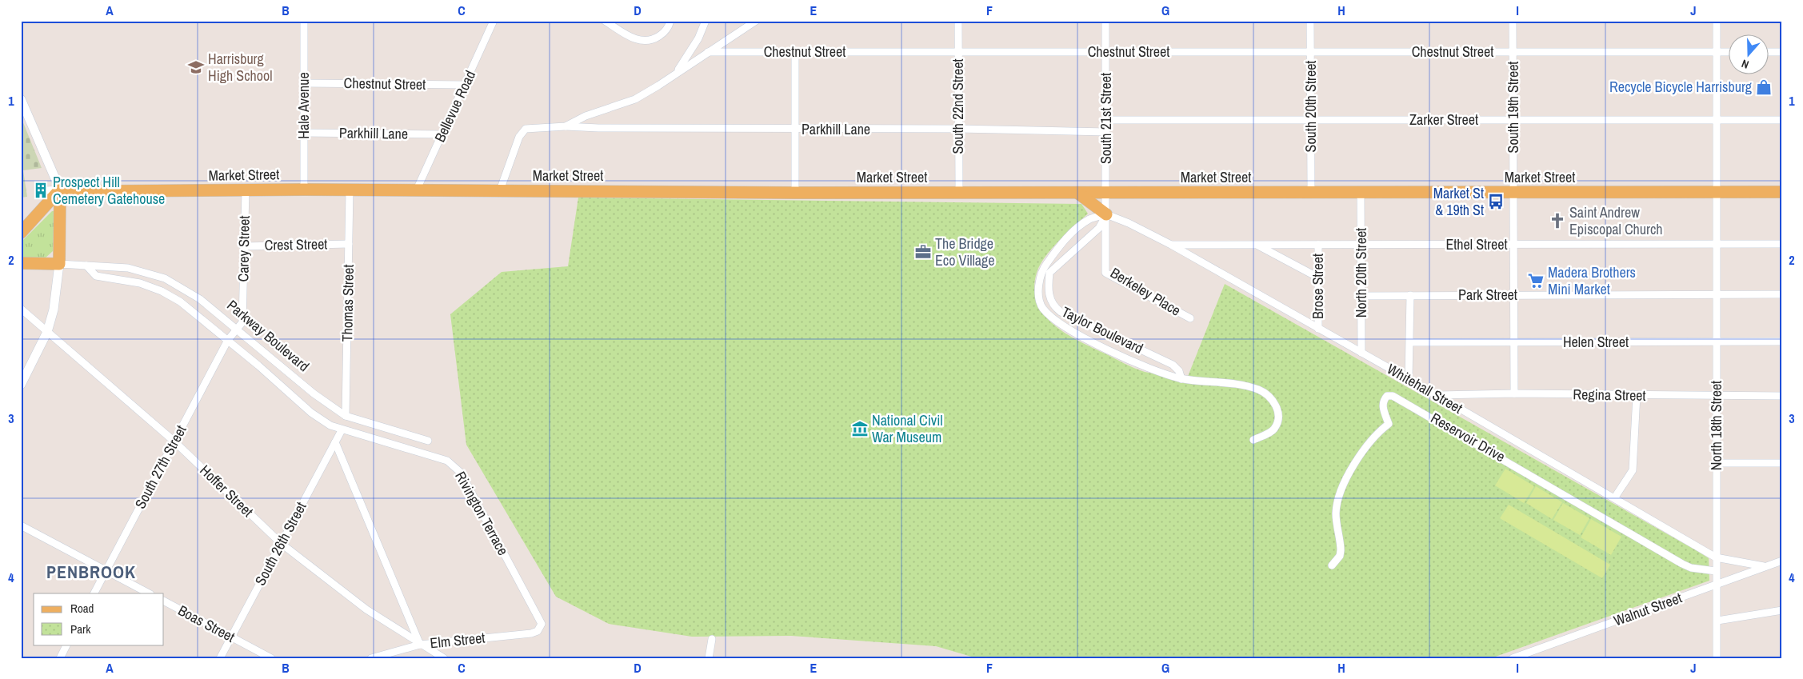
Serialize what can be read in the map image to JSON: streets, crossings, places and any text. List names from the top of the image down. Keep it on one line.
{"streets":{"main road":["Market Street","Parkway Boulevard"],"street":["Chestnut Street","Hale Avenue","Bellevue Road","South 22nd Street","South 20th Street","South 19th Street","South 21st Street","Zarker Street","Parkhill Lane","Crest Street","Ethel Street","Carey Street","North 20th Street","Brose Street","Berkeley Place","Park Street","Thomas Street","Taylor Boulevard","Helen Street","Whitehall Street","Regina Street","North 18th Street","Reservoir Drive","South 27th Street","Hoffer Street","Rivington Terrace","South 26th Street","Walnut Street","Boas Street","Elm Street"]},"crossings":[["Chestnut Street","Hale Avenue"],["Chestnut Street","Bellevue Road"],["Chestnut Street","South 22nd Street"],["Chestnut Street","South 20th Street"],["Chestnut Street","South 19th Street"],["Chestnut Street","South 21st Street"],["Chestnut Street","North 18th Street"],["Hale Avenue","Parkhill Lane"],["Hale Avenue","Market Street"],["Bellevue Road","Parkhill Lane"],["Bellevue Road","Market Street"],["South 22nd Street","Parkhill Lane"],["South 22nd Street","Market Street"],["South 20th Street","Zarker Street"],["South 20th Street","Market Street"],["South 19th Street","Zarker Street"],["South 19th Street","Market Street"],["South 19th Street","Ethel Street"],["South 19th Street","Park Street"],["South 19th Street","Helen Street"],["South 19th Street","Regina Street"],["South 21st Street","Zarker Street"],["South 21st Street","Parkhill Lane"],["South 21st Street","Market Street"],["Zarker Street","North 18th Street"],["Market Street","Carey Street"],["Market Street","North 20th Street"],["Market Street","Thomas Street"],["Market Street","North 18th Street"],["Crest Street","Carey Street"],["Crest Street","Thomas Street"],["Ethel Street","North 20th Street"],["Ethel Street","Brose Street"],["Ethel Street","Whitehall Street"],["Ethel Street","North 18th Street"],["Carey Street","Parkway Boulevard"],["Carey Street","South 27th Street"],["North 20th Street","Park Street"],["North 20th Street","Whitehall Street"],["Brose Street","Whitehall Street"],["Berkeley Place","Taylor Boulevard"],["Berkeley Place","Whitehall Street"],["Park Street","North 18th Street"],["Thomas Street","Parkway Boulevard"],["Taylor Boulevard","Whitehall Street"],["Parkway Boulevard","South 27th Street"],["Parkway Boulevard","Rivington Terrace"],["Parkway Boulevard","South 26th Street"],["Helen Street","North 18th Street"],["Whitehall Street","Regina Street"],["Whitehall Street","North 18th Street"],["Whitehall Street","Walnut Street"],["Regina Street","North 18th Street"],["North 18th Street","Reservoir Drive"],["North 18th Street","Walnut Street"],["South 27th Street","Hoffer Street"],["Hoffer Street","South 26th Street"],["Hoffer Street","Elm Street"],["Rivington Terrace","South 26th Street"],["Rivington Terrace","Elm Street"],["South 26th Street","Boas Street"]],"districts":["PENBROOK"],"places":{"school or university":["Harrisburg High School"],"shop":["Recycle Bicycle Harrisburg"],"building":["Prospect Hill Cemetery Gatehouse"],"bus stop":["Market St & 19th St"],"church":["Saint Andrew Episcopal Church"],"office":["The Bridge Eco Village"],"supermarket":["Madera Brothers Mini Market"],"museum":["National Civil War Museum"]},"legend":["Road","Park"],"north":"bottom","grid":{"columns":["A","B","C","D","E","F","G","H","I","J"],"rows":["1","2","3","4"]}}
